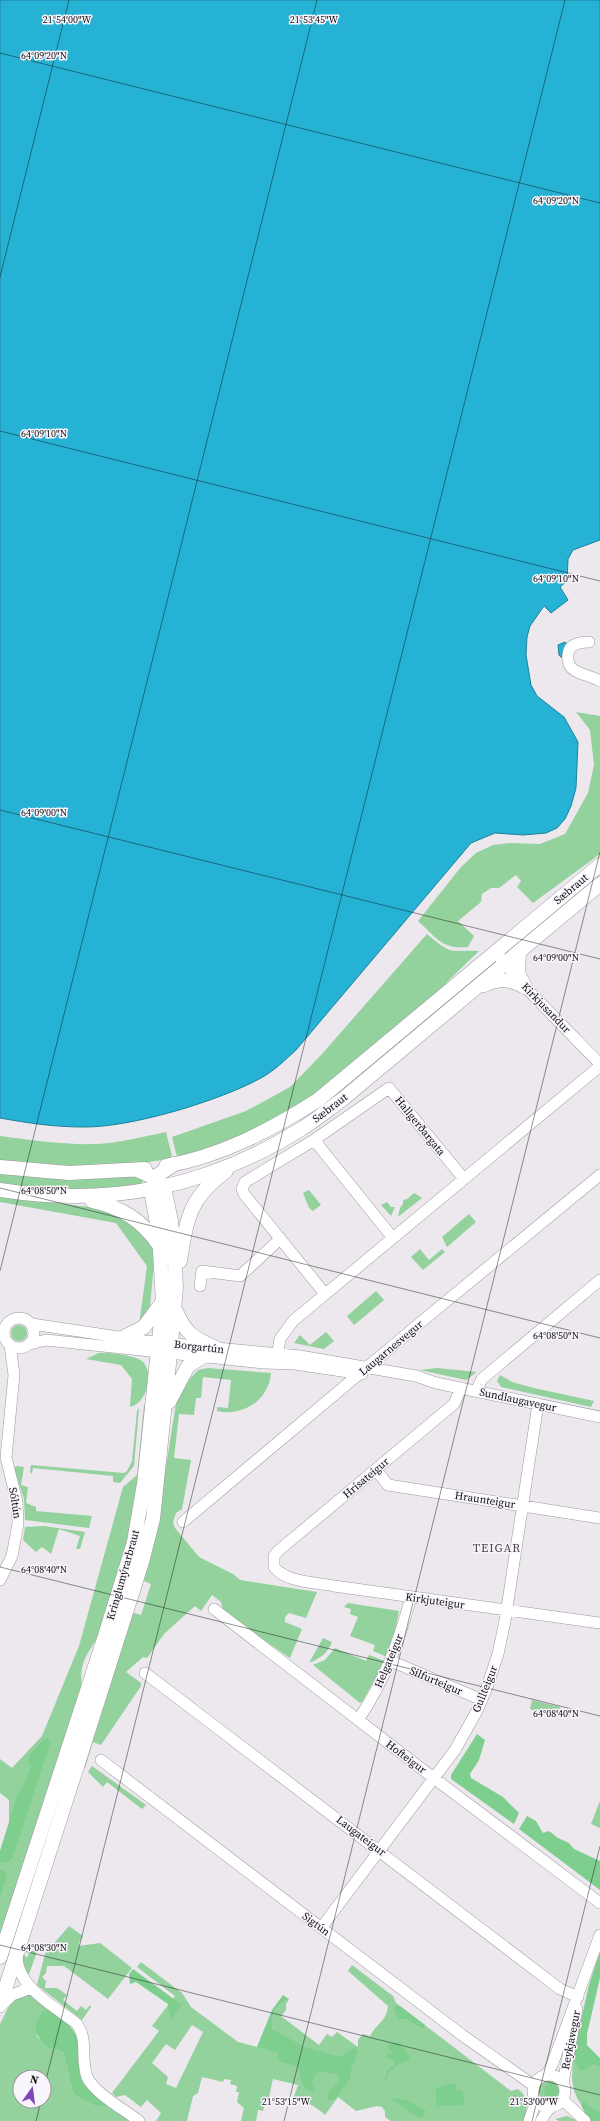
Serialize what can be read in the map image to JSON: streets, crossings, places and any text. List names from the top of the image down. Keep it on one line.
{"streets":{"main road":["Sæbraut","Kringlumýrarbraut"],"street":["Kirkjusandur","Hallgerðargata","Borgartún","Laugarnesvegur","Sundlaugavegur","Hrísateigur","Hraunteigur","Sóltún","Kirkjuteigur","Helgateigur","Silfurteigur","Gullteigur","Hofteigur","Laugateigur","Sigtún","Reykjavegur"]},"crossings":[["Sæbraut","Kirkjusandur"],["Sæbraut","Kringlumýrarbraut"],["Borgartún","Laugarnesvegur"],["Borgartún","Sundlaugavegur"],["Borgartún","Sóltún"],["Borgartún","Kringlumýrarbraut"],["Laugarnesvegur","Sundlaugavegur"],["Sundlaugavegur","Hrísateigur"],["Sundlaugavegur","Gullteigur"],["Hrísateigur","Hraunteigur"],["Hrísateigur","Kirkjuteigur"],["Hraunteigur","Gullteigur"],["Kirkjuteigur","Helgateigur"],["Kirkjuteigur","Gullteigur"],["Helgateigur","Silfurteigur"],["Helgateigur","Hofteigur"],["Silfurteigur","Gullteigur"],["Gullteigur","Hofteigur"],["Gullteigur","Laugateigur"],["Gullteigur","Sigtún"],["Laugateigur","Reykjavegur"],["Sigtún","Reykjavegur"]],"districts":["TEIGAR"],"north":"top","coordinates":["21°53'45\"W","21°54'00\"W","64°09'20\"N","64°09'10\"N","64°09'00\"N","64°08'50\"N","64°08'40\"N","64°08'30\"N","21°53'15\"W","21°53'00\"W"]}
